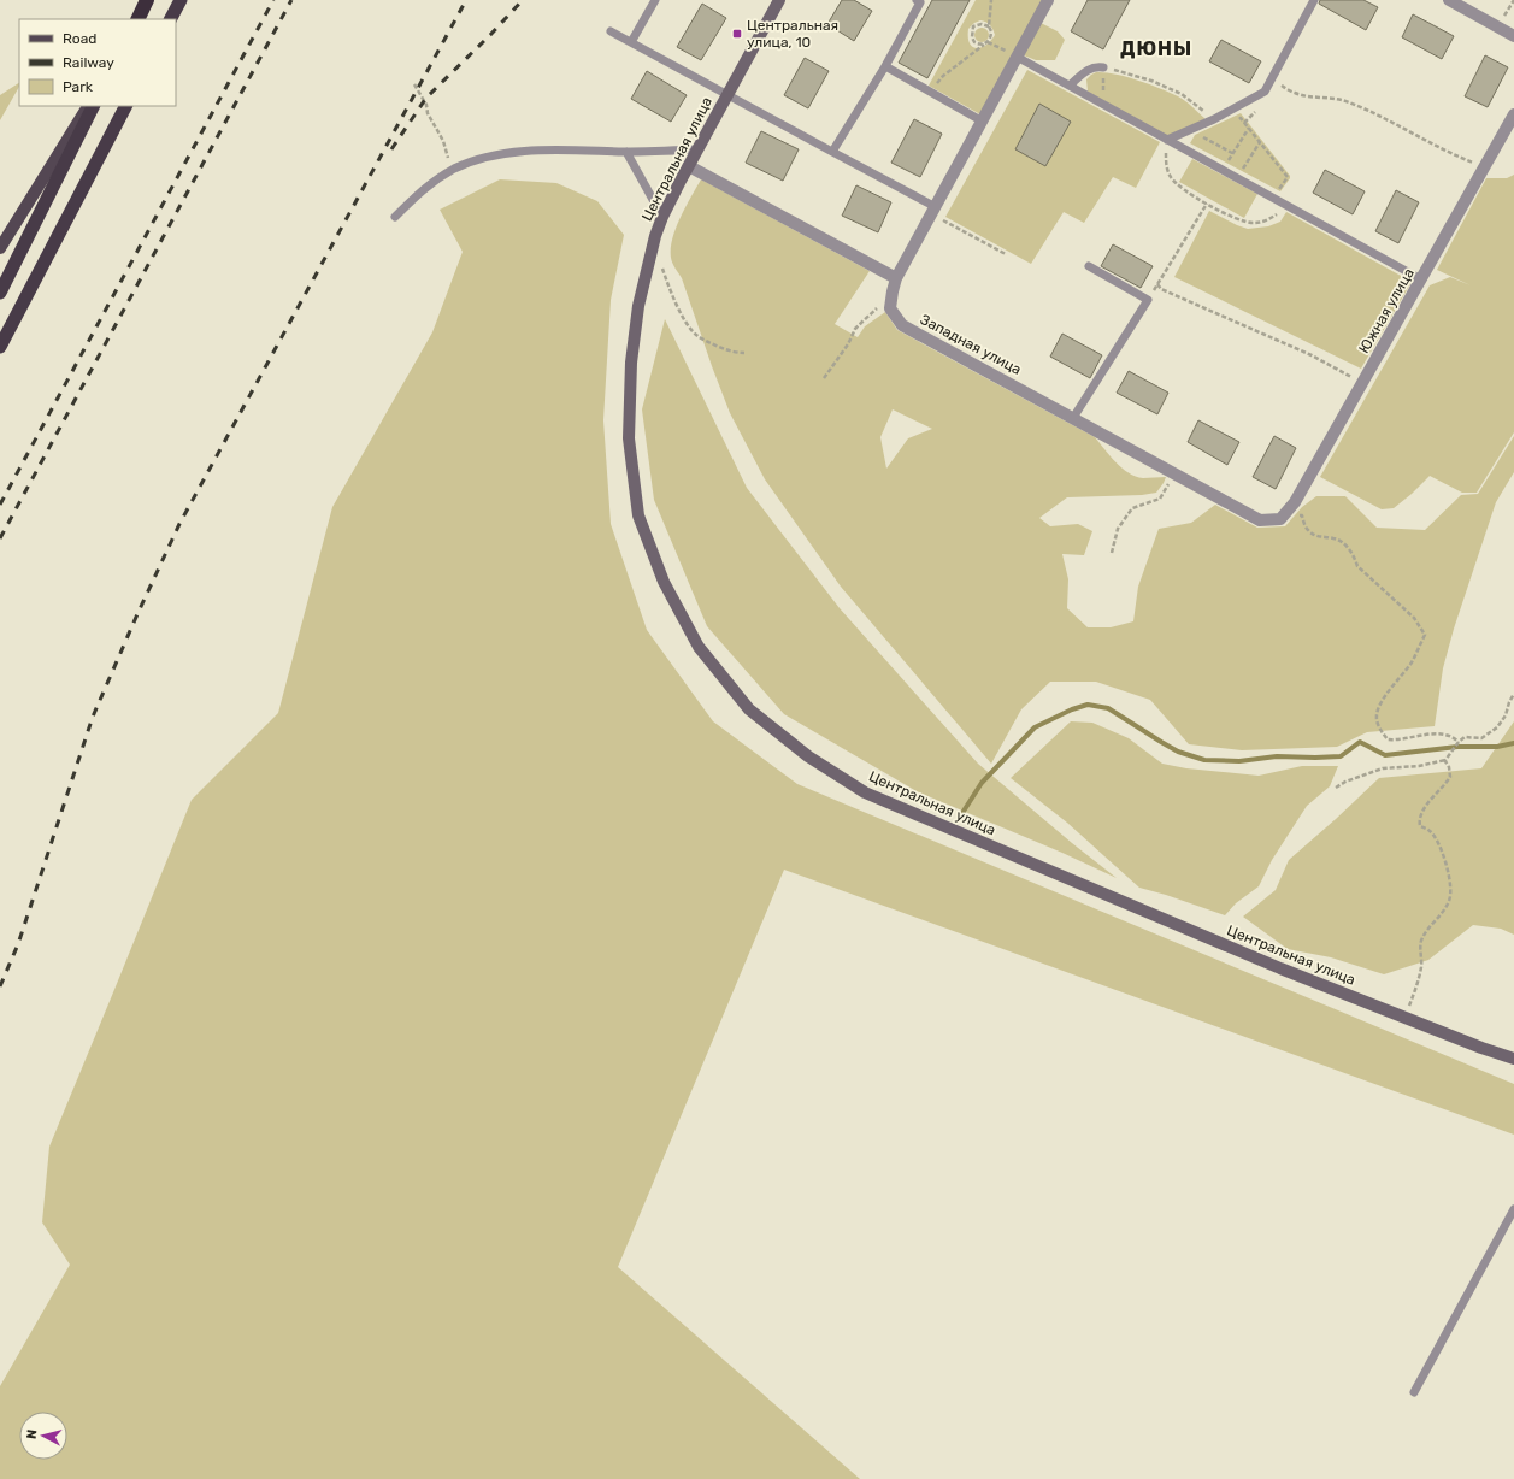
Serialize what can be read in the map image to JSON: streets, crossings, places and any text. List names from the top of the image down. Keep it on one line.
{"streets":{"main road":["Центральная улица"],"street":["Южная улица","Западная улица"]},"crossings":[["Южная улица","Западная улица"]],"districts":["ДЮНЫ"],"places":{"transit":["Центральная улица, 10"]},"legend":["Road","Railway","Park"],"north":"left"}
